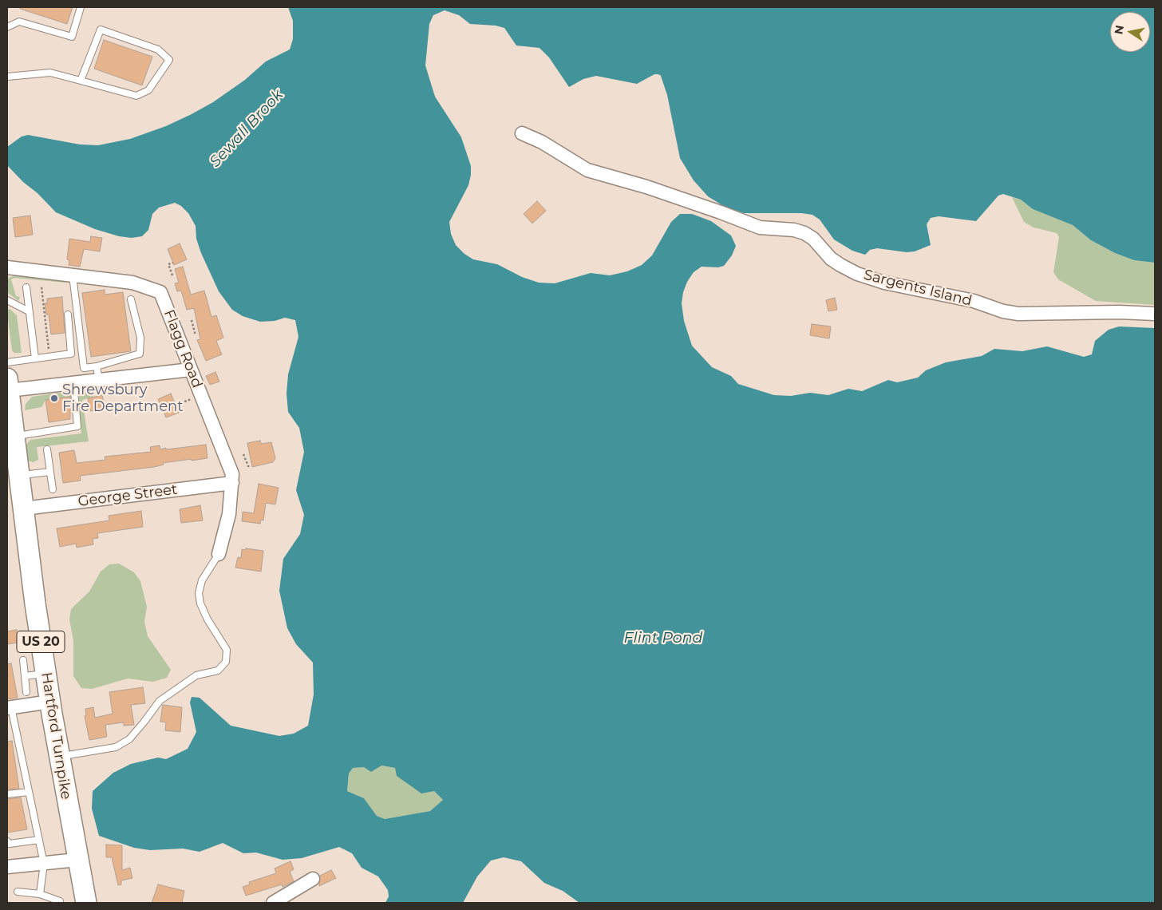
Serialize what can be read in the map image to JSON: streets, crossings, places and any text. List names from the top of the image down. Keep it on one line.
{"streets":{"main road":["US 20","Hartford Turnpike"],"street":["Sargents Island","Flagg Road","George Street"]},"crossings":[["Flagg Road","George Street"],["George Street","Hartford Turnpike"]],"water":["Sewall Brook","Flint Pond"],"places":["Shrewsbury Fire Department"],"north":"left"}
